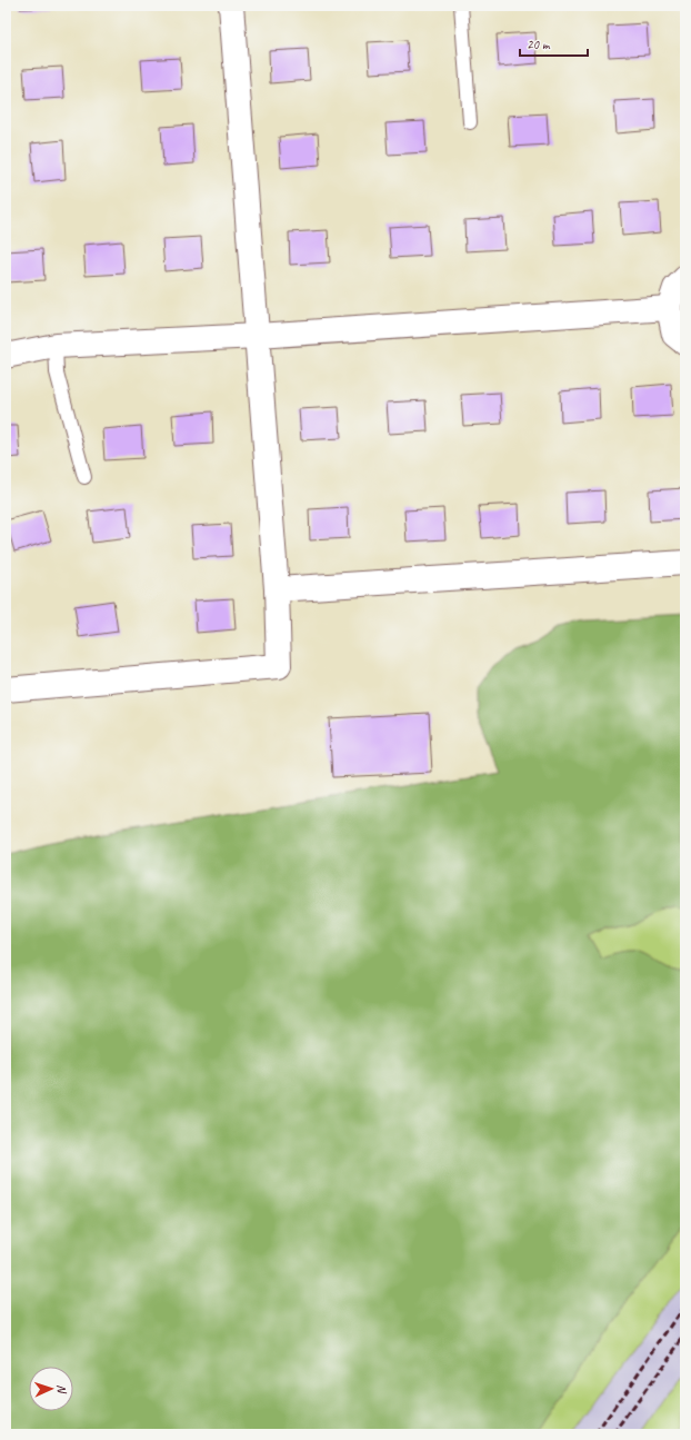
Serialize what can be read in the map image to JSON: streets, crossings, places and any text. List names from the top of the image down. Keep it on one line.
{"scale_bar":"20 m","north":"right"}
